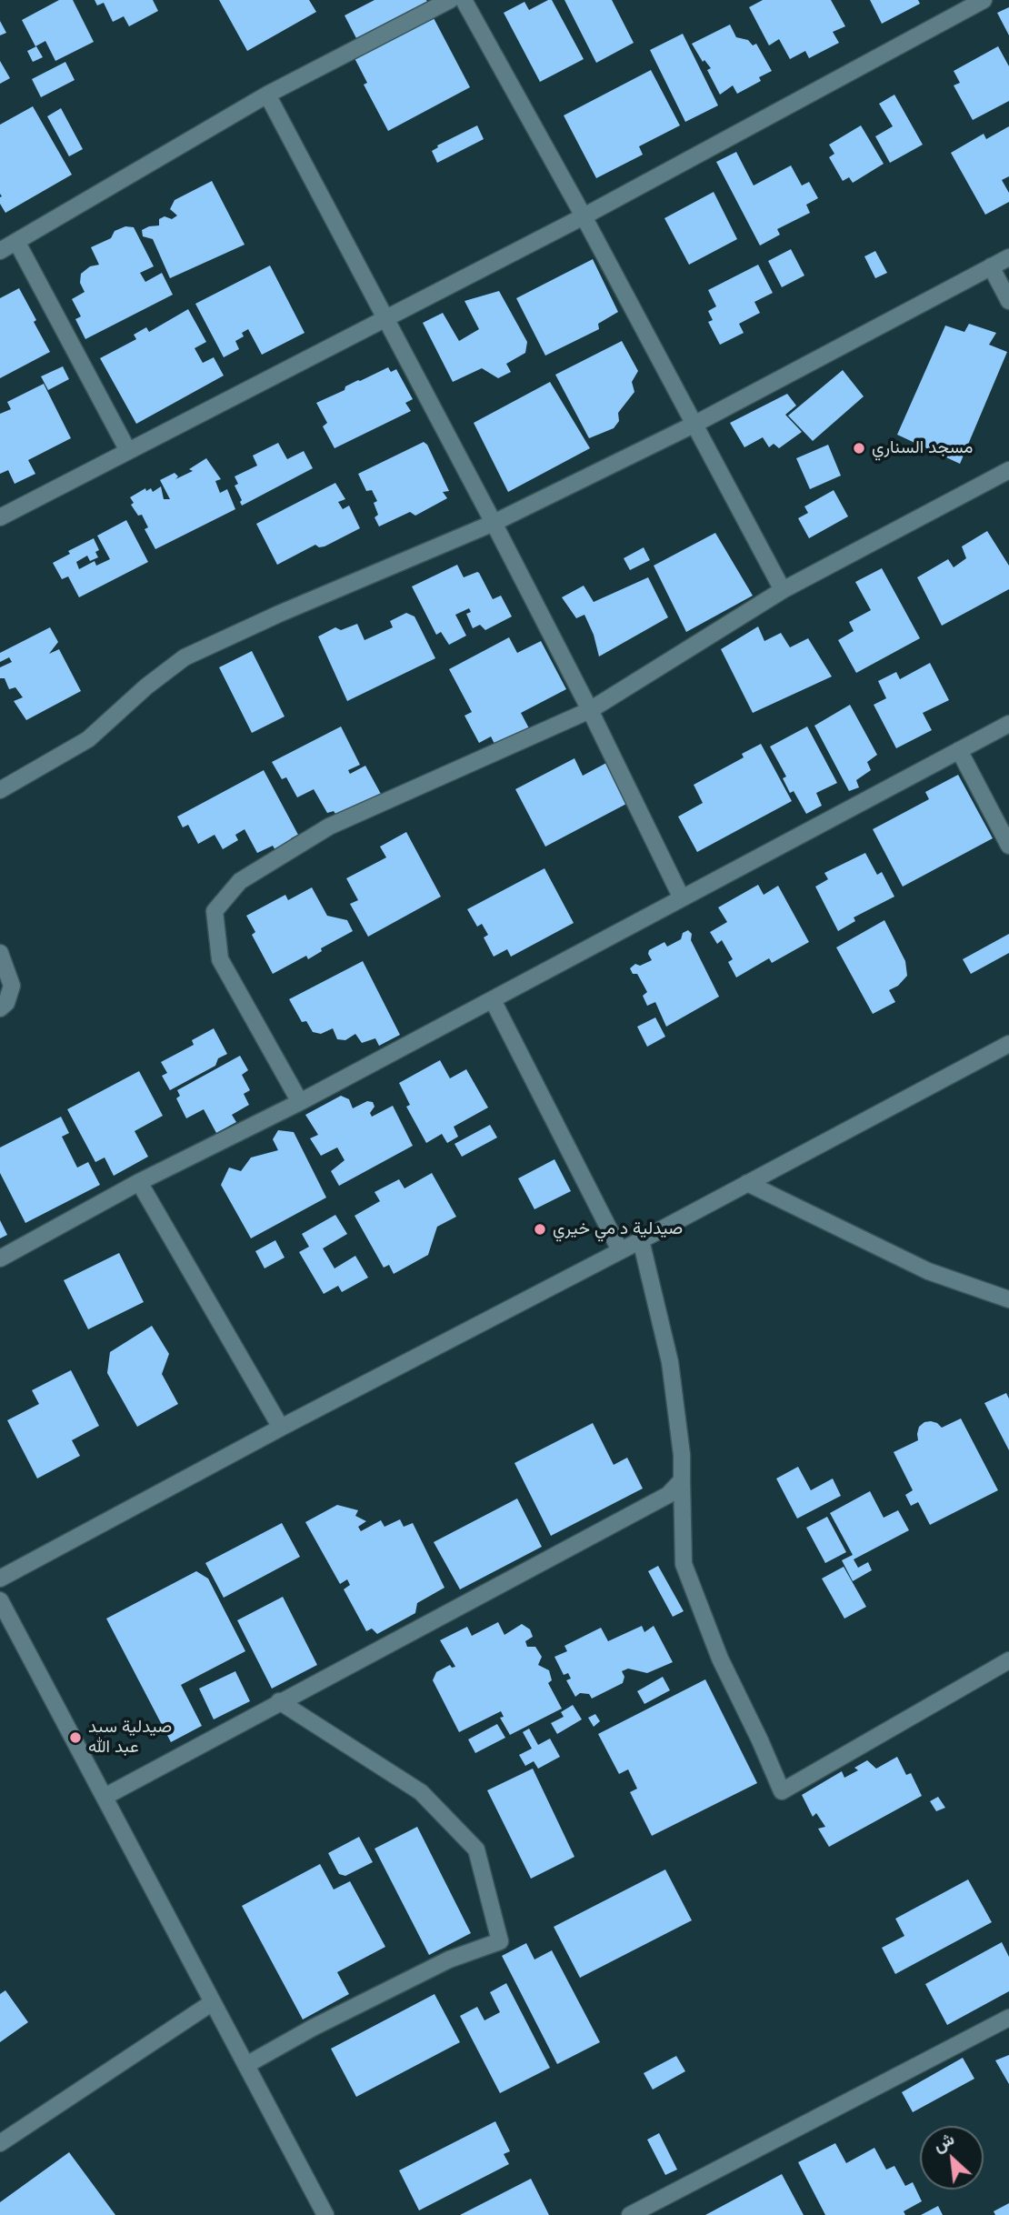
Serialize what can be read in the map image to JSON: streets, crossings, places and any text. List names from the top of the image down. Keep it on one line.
{"places":["مسجد السناري","صيدلية د مي خيري","صيدلية سيد عبد الله"],"north":"top left"}
